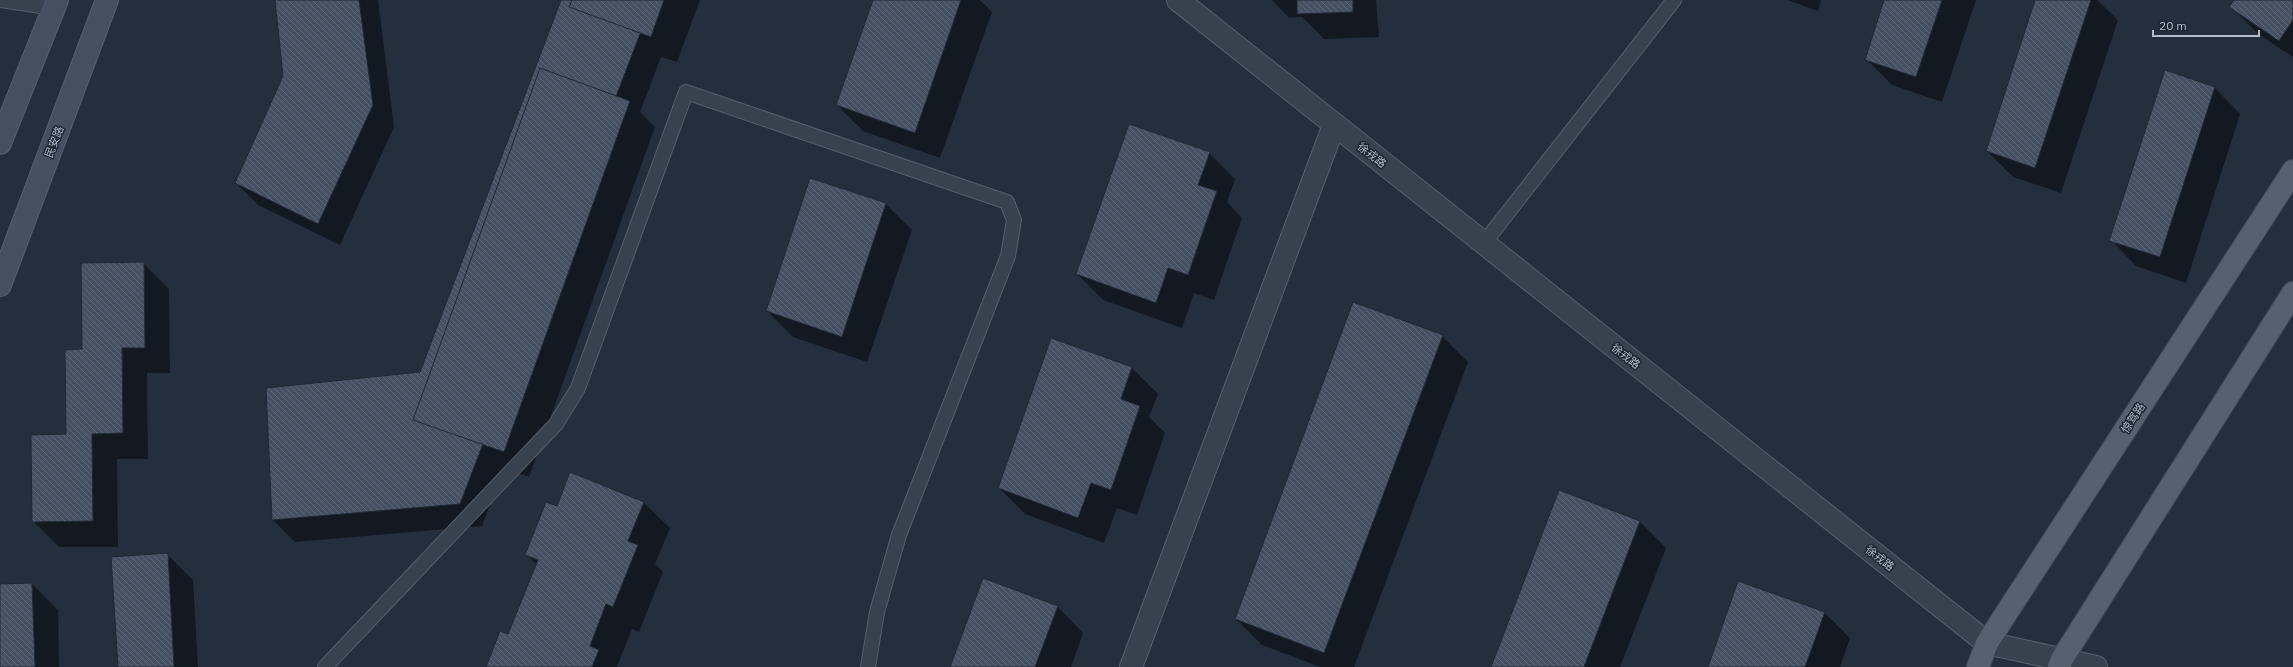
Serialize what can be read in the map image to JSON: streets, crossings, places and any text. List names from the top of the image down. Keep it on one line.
{"streets":{"main road":["民安路","惊驾路"],"street":["徐戎路"]},"crossings":[["徐戎路","惊驾路"]],"scale_bar":"20 m"}
